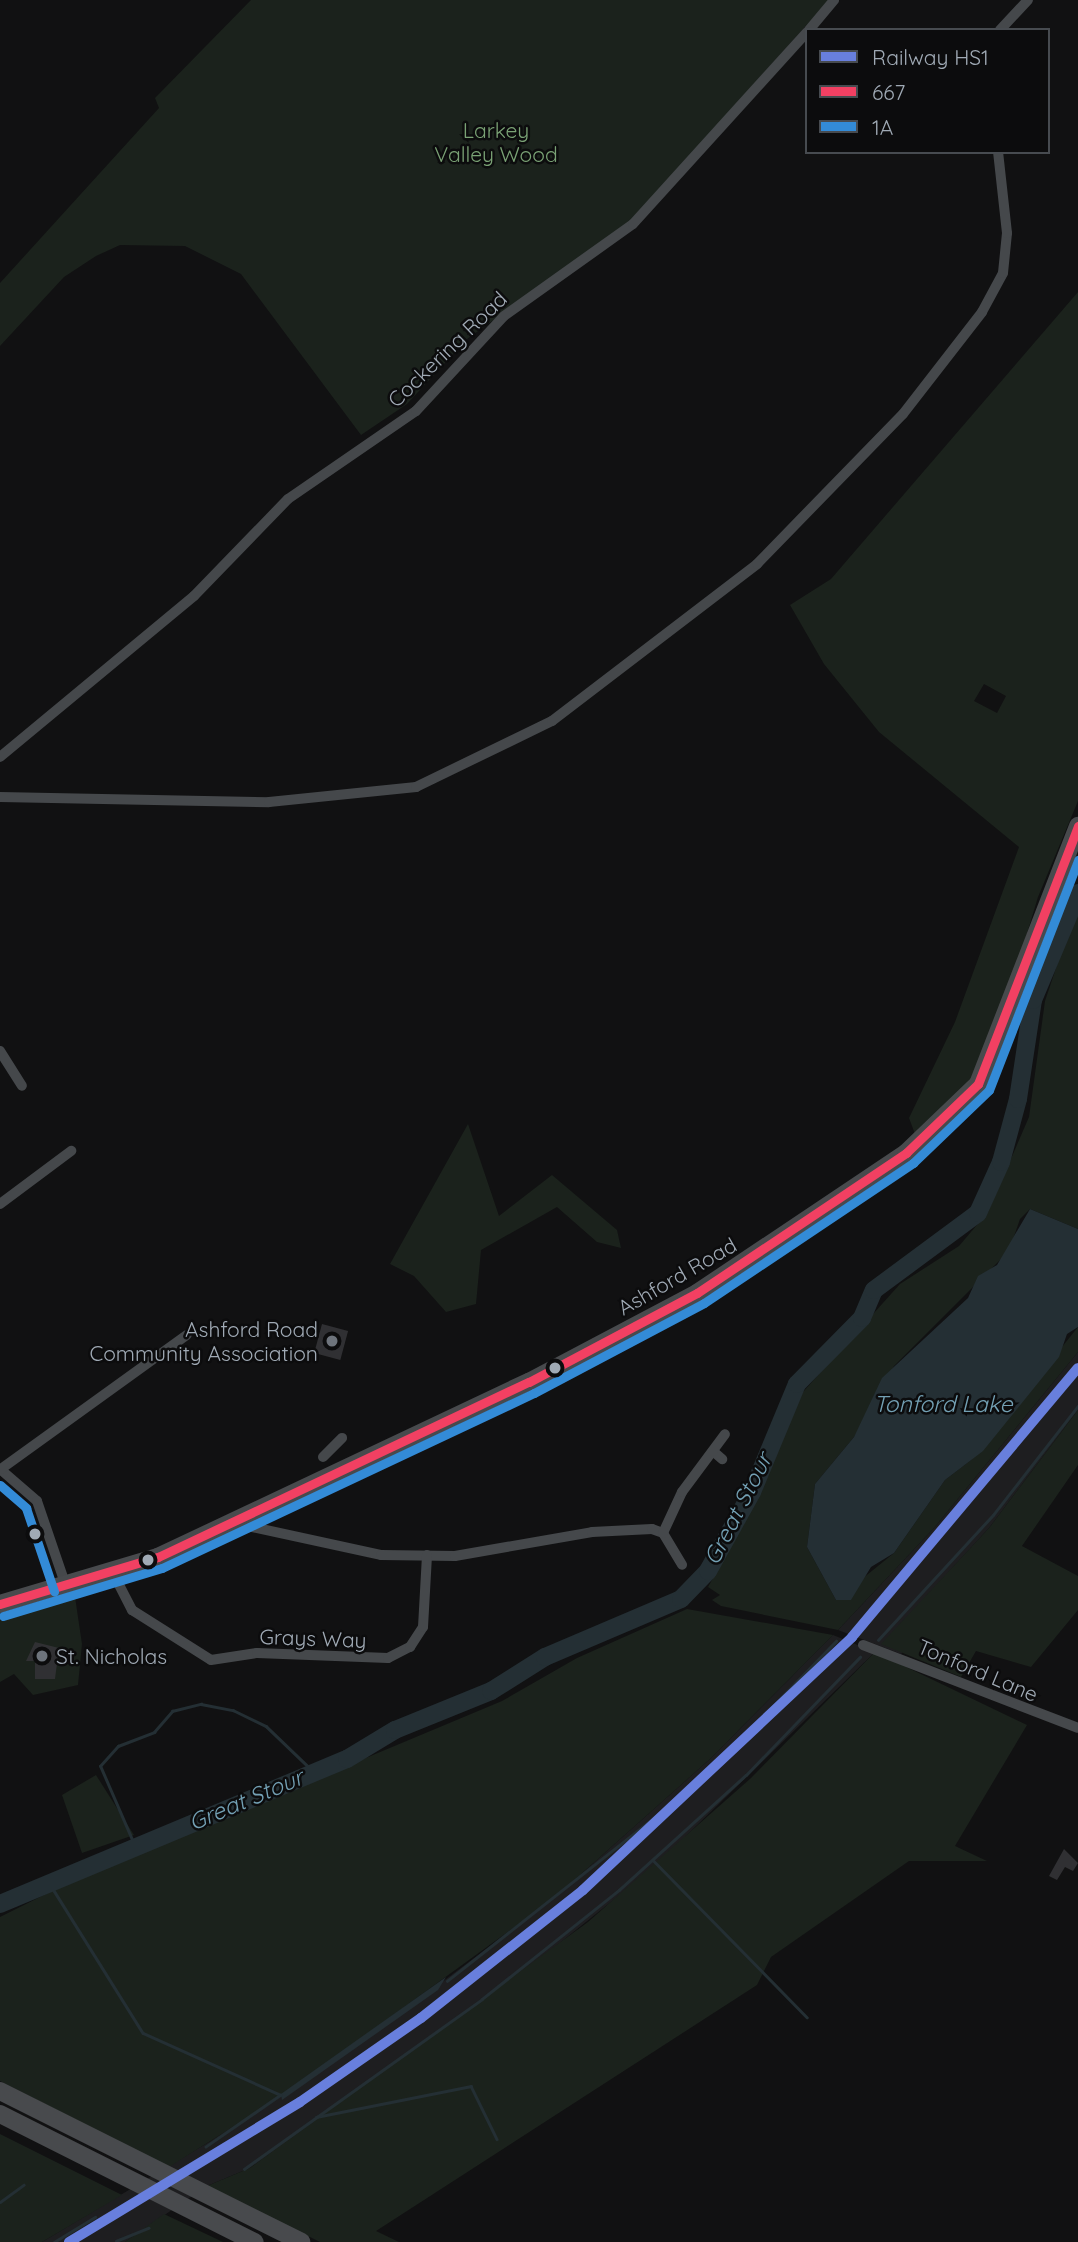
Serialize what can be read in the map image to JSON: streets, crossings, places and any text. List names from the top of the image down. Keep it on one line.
{"streets":{"highway":["Ashford Road"],"street":["Cockering Road","Grays Way","Tonford Lane"]},"crossings":[["Ashford Road","Grays Way"]],"water":["Tonford Lake","Great Stour"],"parks":["Larkey Valley Wood"],"places":["Ashford Road Community Association","St. Nicholas"],"lines":["transit line 667","transit line 1A","rail line HS1"],"legend":["Railway HS1","667","1A"]}
